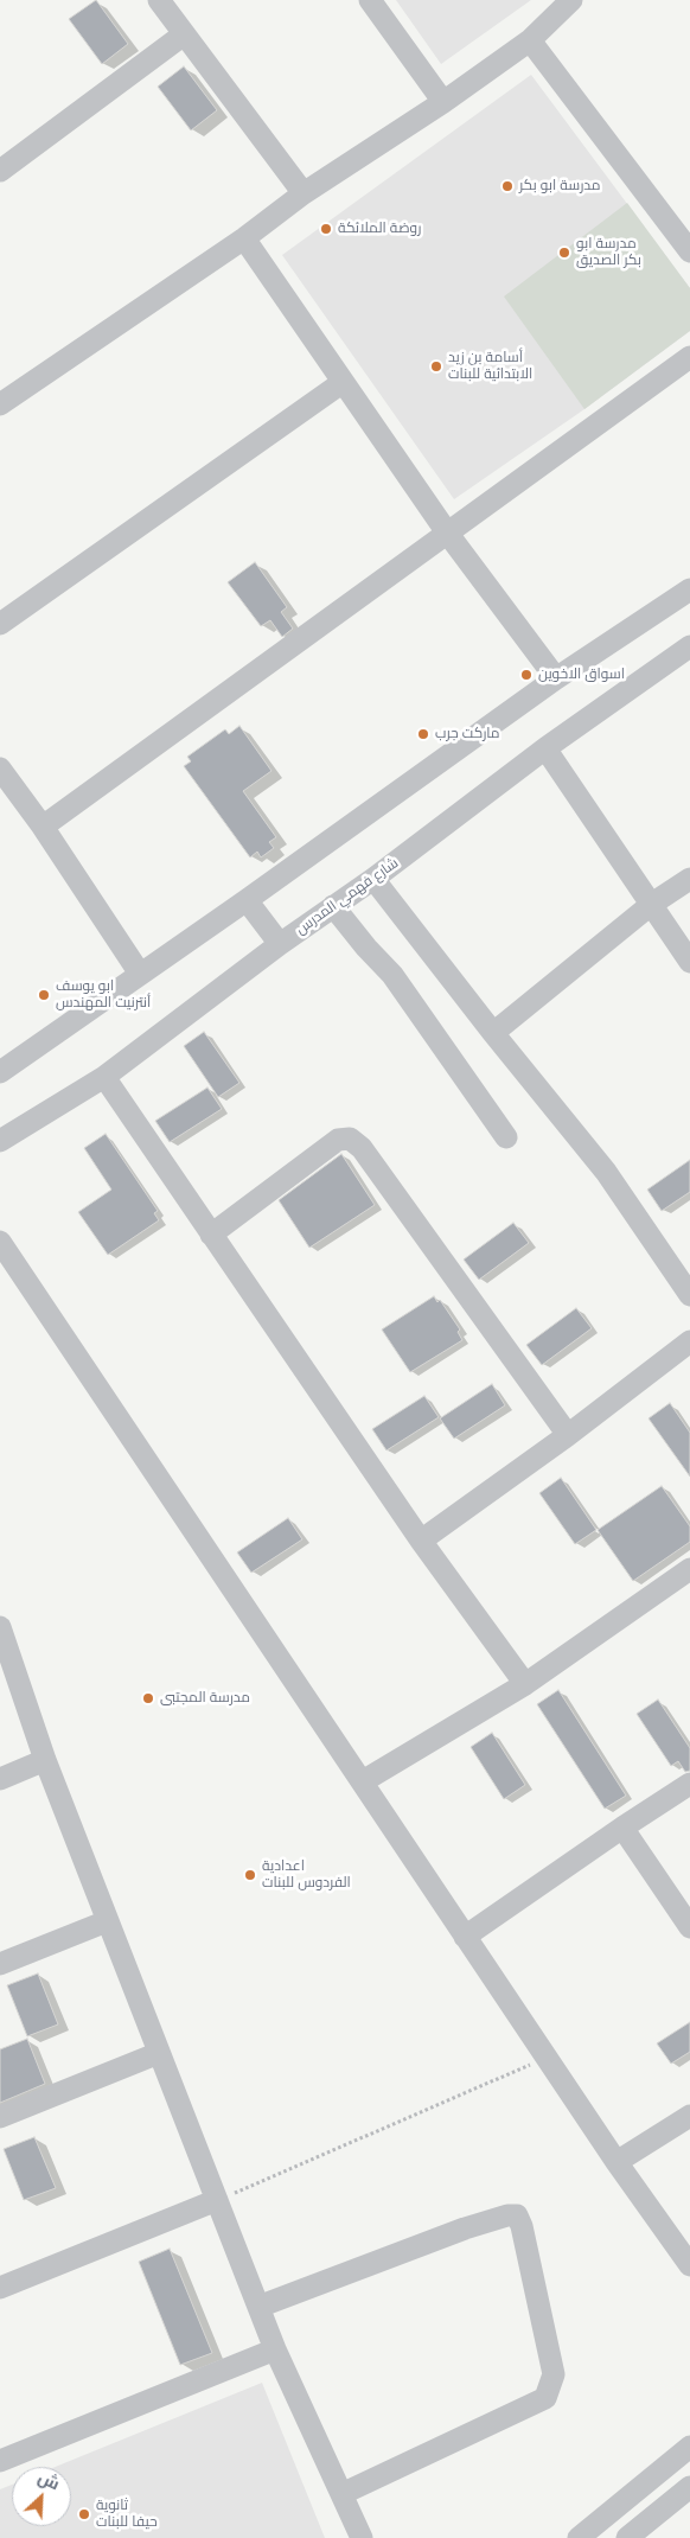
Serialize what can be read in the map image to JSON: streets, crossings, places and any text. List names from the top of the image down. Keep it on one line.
{"streets":{"street":["شارع فهمي المدرس"]},"places":["مدرسة ابو بكر","روضة الملائكة","مدرسة ابو بكر الصديق","أسامة بن زيد الابتدائية للبنات","اسواق الاخوين","ماركت جرب","ابو يوسف أنترنيت المهندس","مدرسة المجتبى","اعدادية الفردوس للبنات","ثانوية حيفا للبنات"],"north":"top right"}
